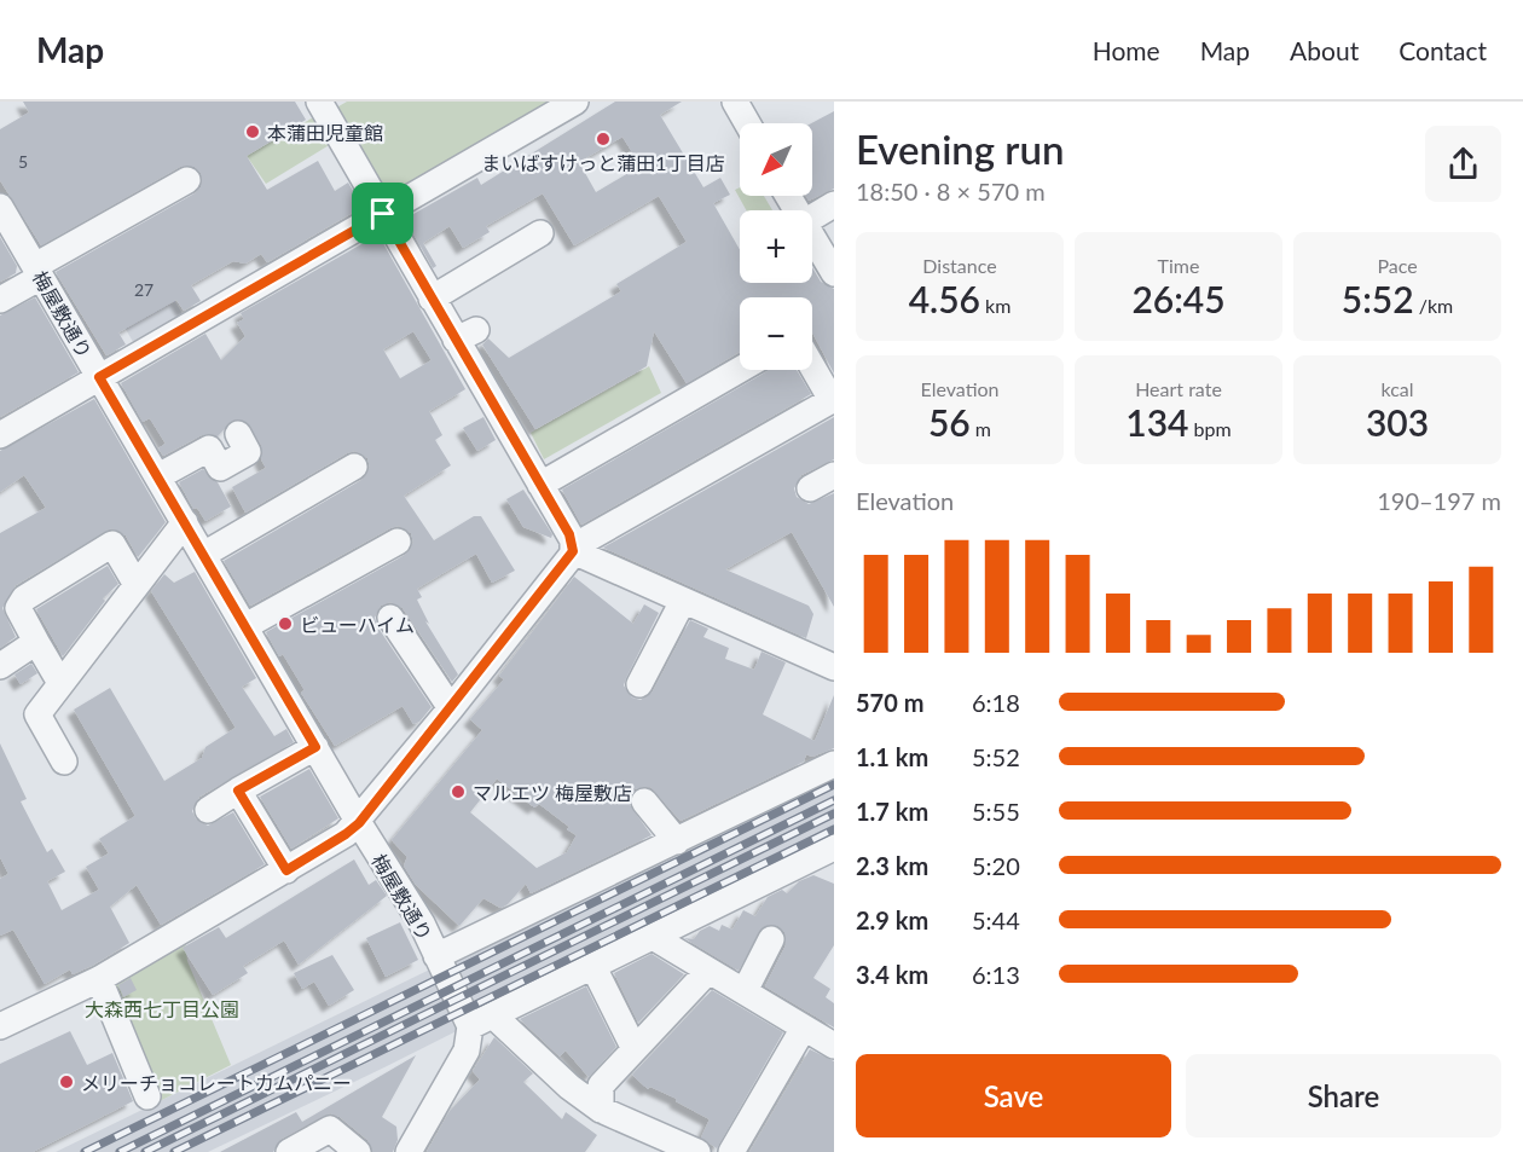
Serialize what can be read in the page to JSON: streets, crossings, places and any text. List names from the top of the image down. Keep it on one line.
{"streets":{"street":["梅屋敷通り"]},"parks":["大森西七丁目公園"],"places":["本蒲田児童館","まいばすけっと蒲田1丁目店","ビューハイム","マルエツ 梅屋敷店","メリーチョコレートカムパニー"],"house_numbers":["5","27"],"north":"bottom left","page":{"header":"Map","nav":["Home","Map","About","Contact"],"heading":["Evening run","18:50 · 8 × 570 m"],"map_buttons":["+","−"],"stats":[["Distance","4.56 km"],["Time","26:45"],["Pace","5:52 /km"],["Elevation","56 m"],["Heart rate","134 bpm"],["kcal","303"]],"chart":["Elevation","190–197 m"],"list":[{"name":"570 m","note":"6:18"},{"name":"1.1 km","note":"5:52"},{"name":"1.7 km","note":"5:55"},{"name":"2.3 km","note":"5:20"},{"name":"2.9 km","note":"5:44"},{"name":"3.4 km","note":"6:13"}],"buttons":["Save","Share"]}}
